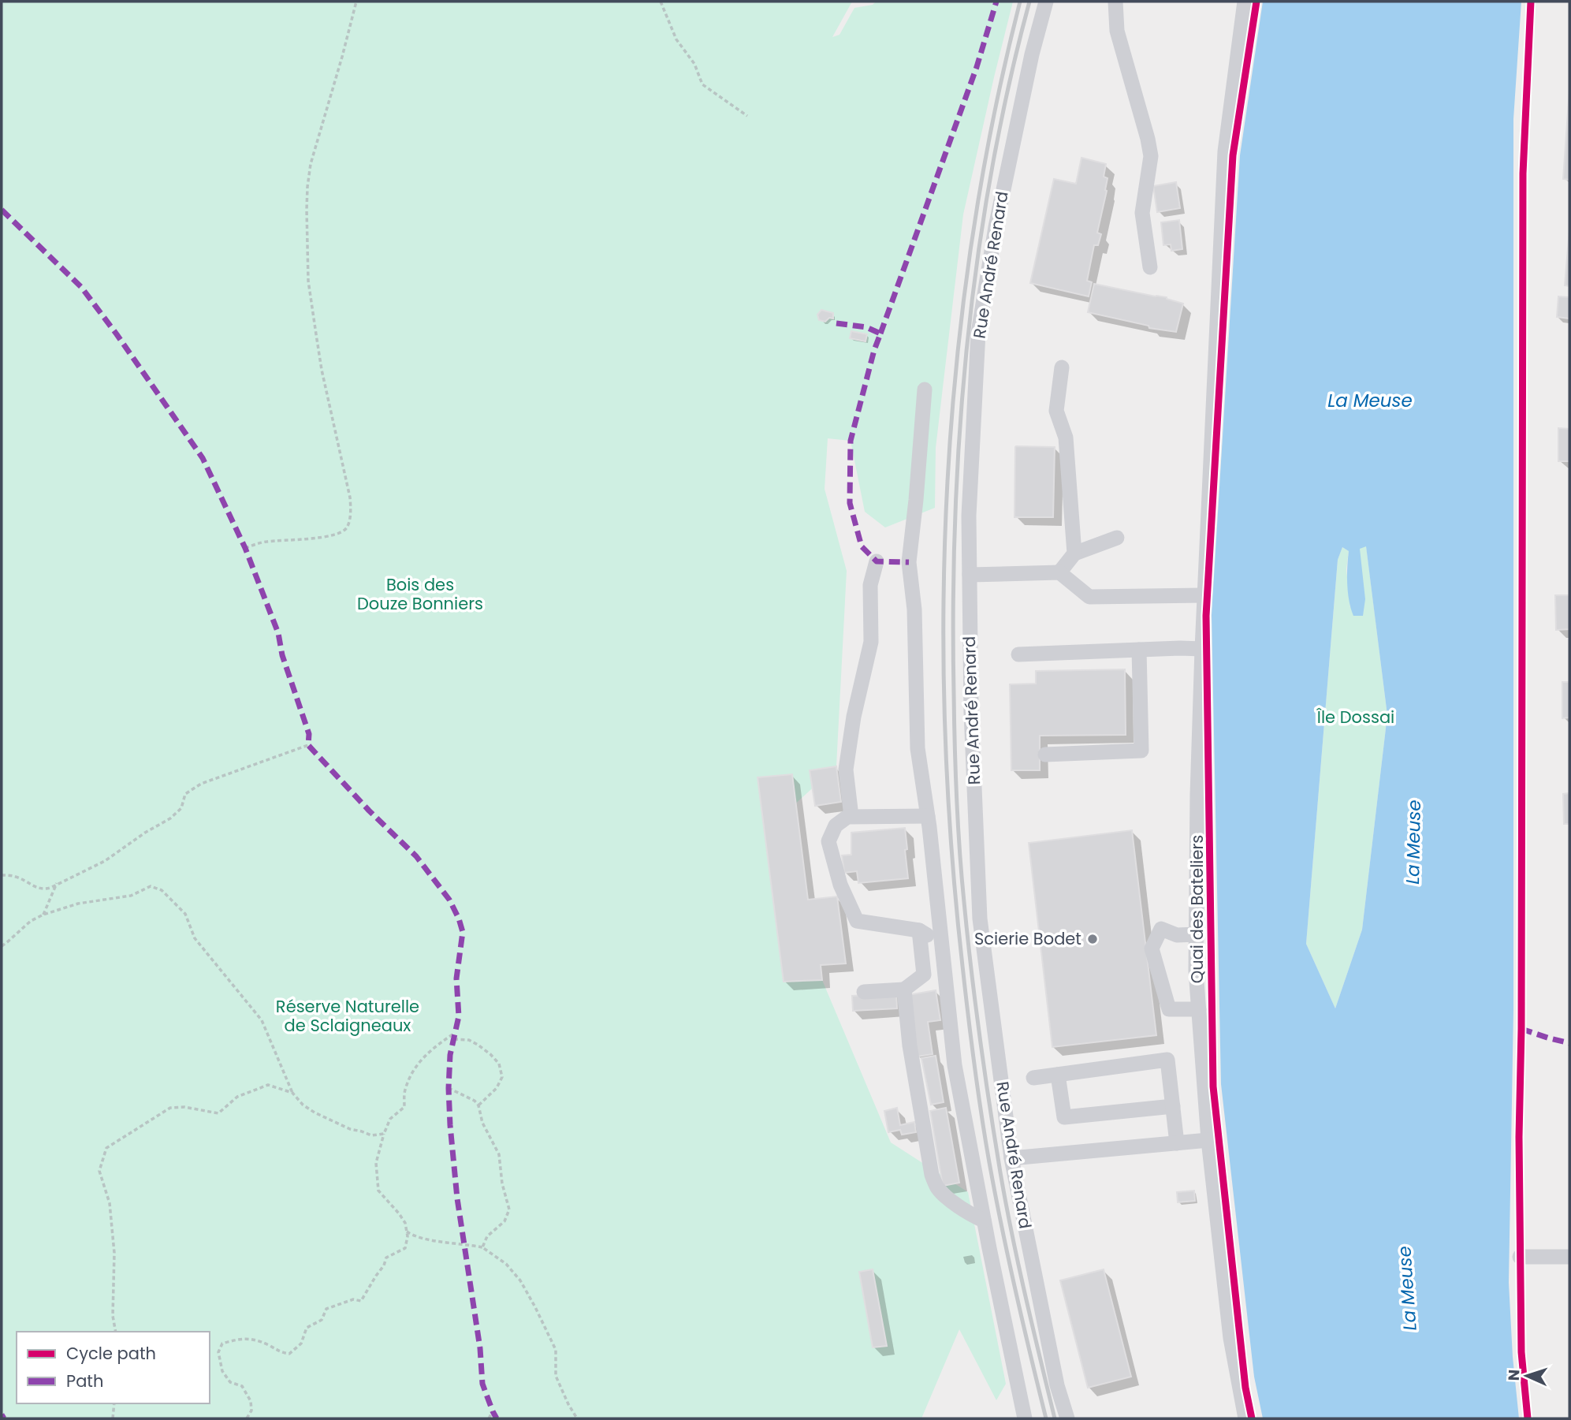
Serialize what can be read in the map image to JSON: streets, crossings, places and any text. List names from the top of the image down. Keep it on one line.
{"streets":{"street":["Rue André Renard","Quai des Bateliers"]},"water":["La Meuse"],"parks":["Bois des Douze Bonniers","Île Dossai","Réserve Naturelle de Sclaigneaux"],"places":["Scierie Bodet"],"legend":["Cycle path","Path"],"north":"left"}
